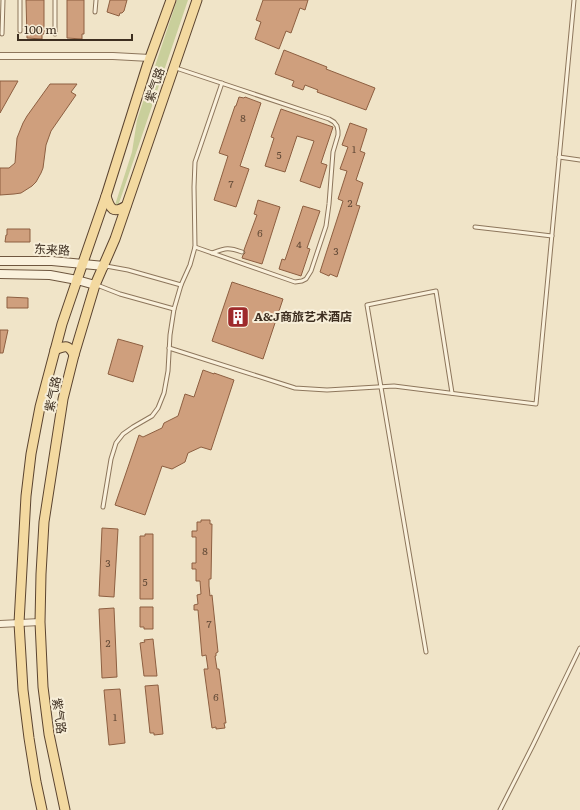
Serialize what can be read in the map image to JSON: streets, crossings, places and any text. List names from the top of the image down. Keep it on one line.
{"streets":{"main road":["紫气路"],"street":["东来路"]},"crossings":[["紫气路","东来路"]],"places":{"building":["A&J商旅艺术酒店"]},"house_numbers":["8","1","5","7","2","6","4","3","8","3","5","7","2","6","1"],"scale_bar":"100 m"}
